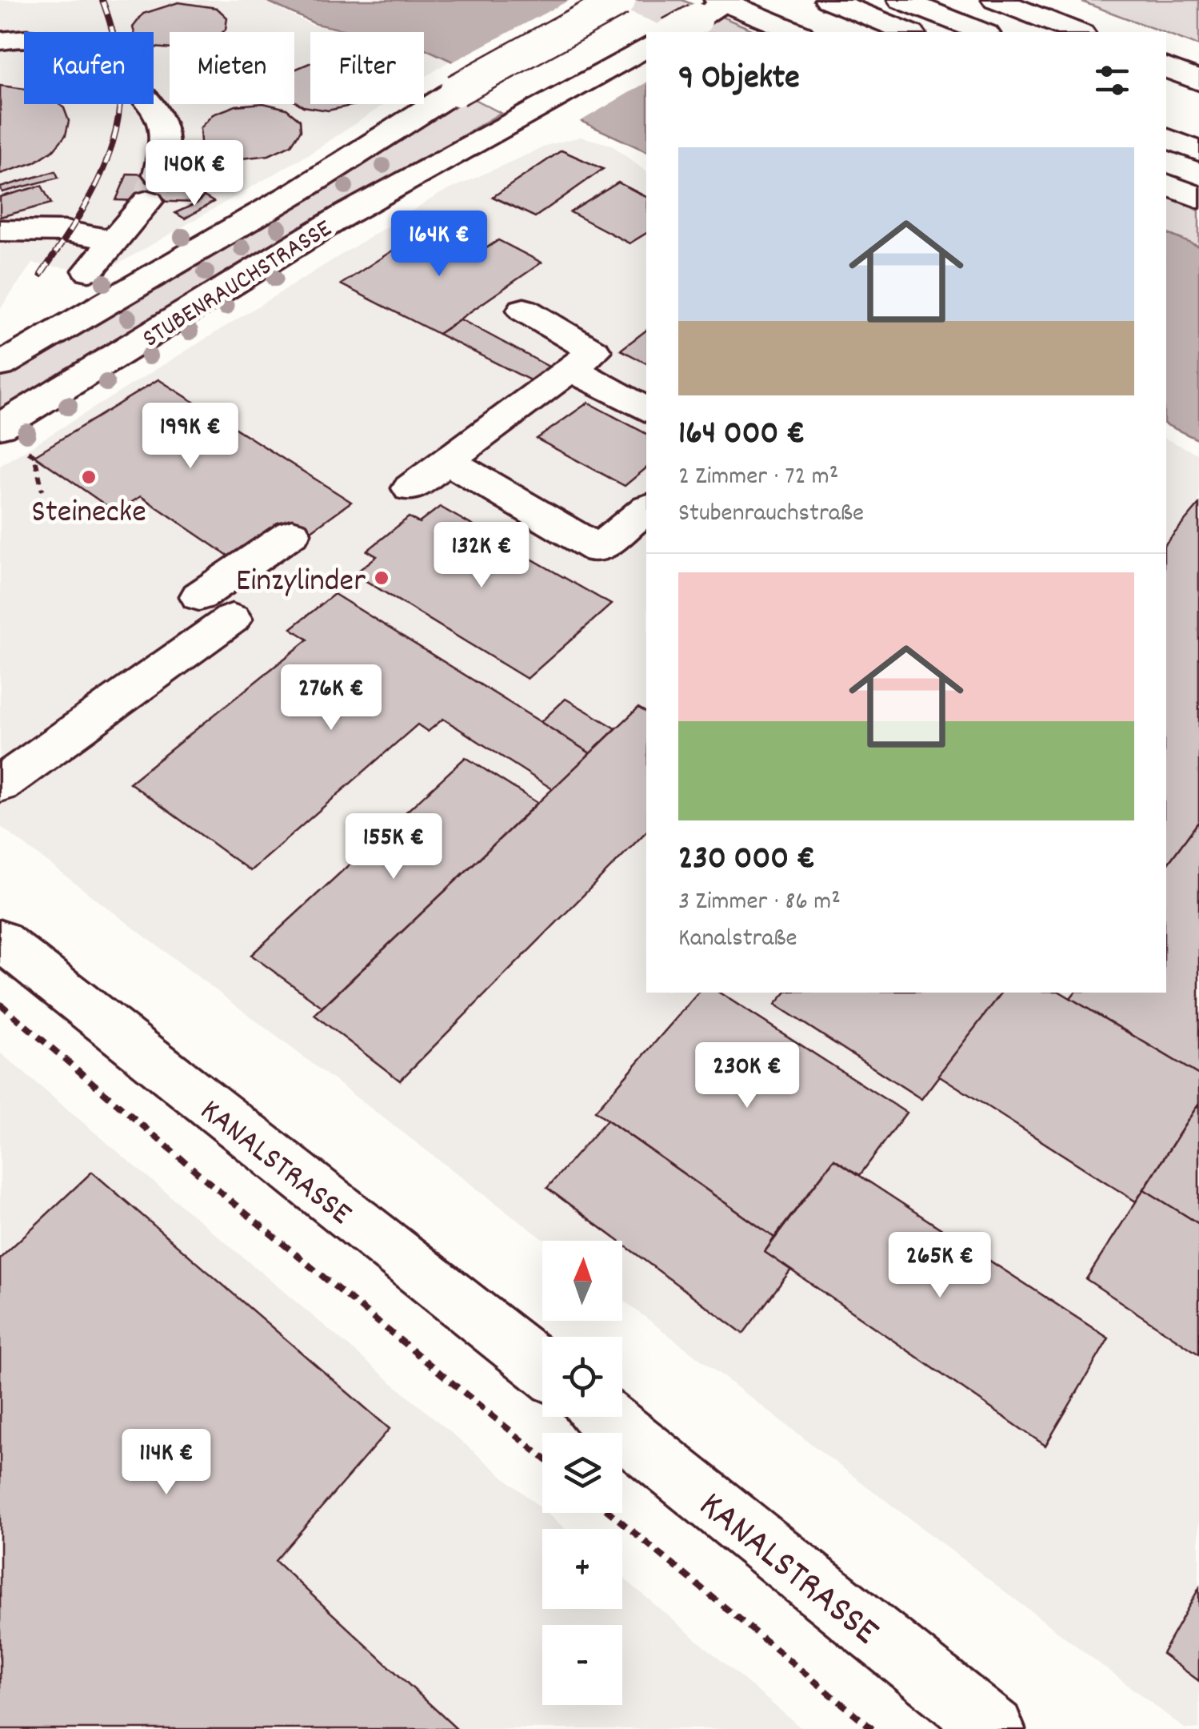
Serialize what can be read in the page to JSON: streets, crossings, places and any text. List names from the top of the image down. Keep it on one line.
{"streets":{"main road":["STUBENRAUCHSTRASSE","KANALSTRASSE"]},"places":["Steinecke","Einzylinder"],"north":"top","page":{"chip":["Kaufen","Mieten","Filter"],"heading":"9 Objekte","list":[{"name":"164 000 €","note":"2 Zimmer · 72 m² · Stubenrauchstraße"},{"name":"230 000 €","note":"3 Zimmer · 86 m² · Kanalstraße"}],"price":["140K €","164K €","199K €","132K €","276K €","155K €","230K €","265K €","114K €"],"map_buttons":["+","−"]}}
